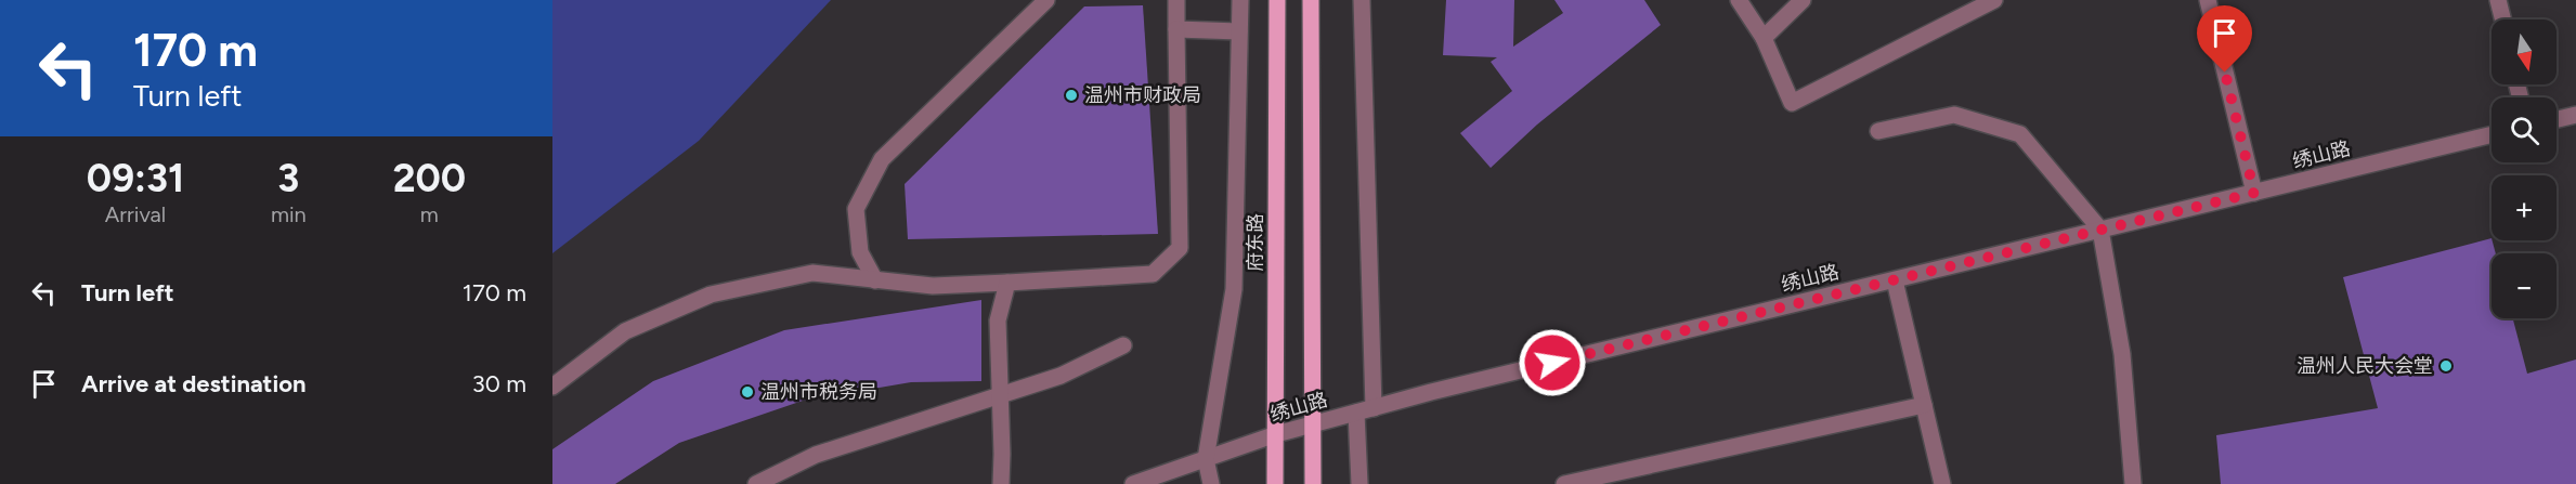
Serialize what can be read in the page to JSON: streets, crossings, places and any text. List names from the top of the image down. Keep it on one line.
{"streets":{"main road":["府东路"],"street":["绣山路"]},"crossings":[["绣山路","府东路"]],"places":["温州市财政局","温州人民大会堂","温州市税务局"],"north":"bottom","page":{"turn":["170 m","Turn left"],"map_buttons":["+","−"],"eta":["09:31","Arrival","3","min","200","m"],"list":[{"name":"Turn left","value":"170 m"},{"name":"Arrive at destination","value":"30 m"}]}}
